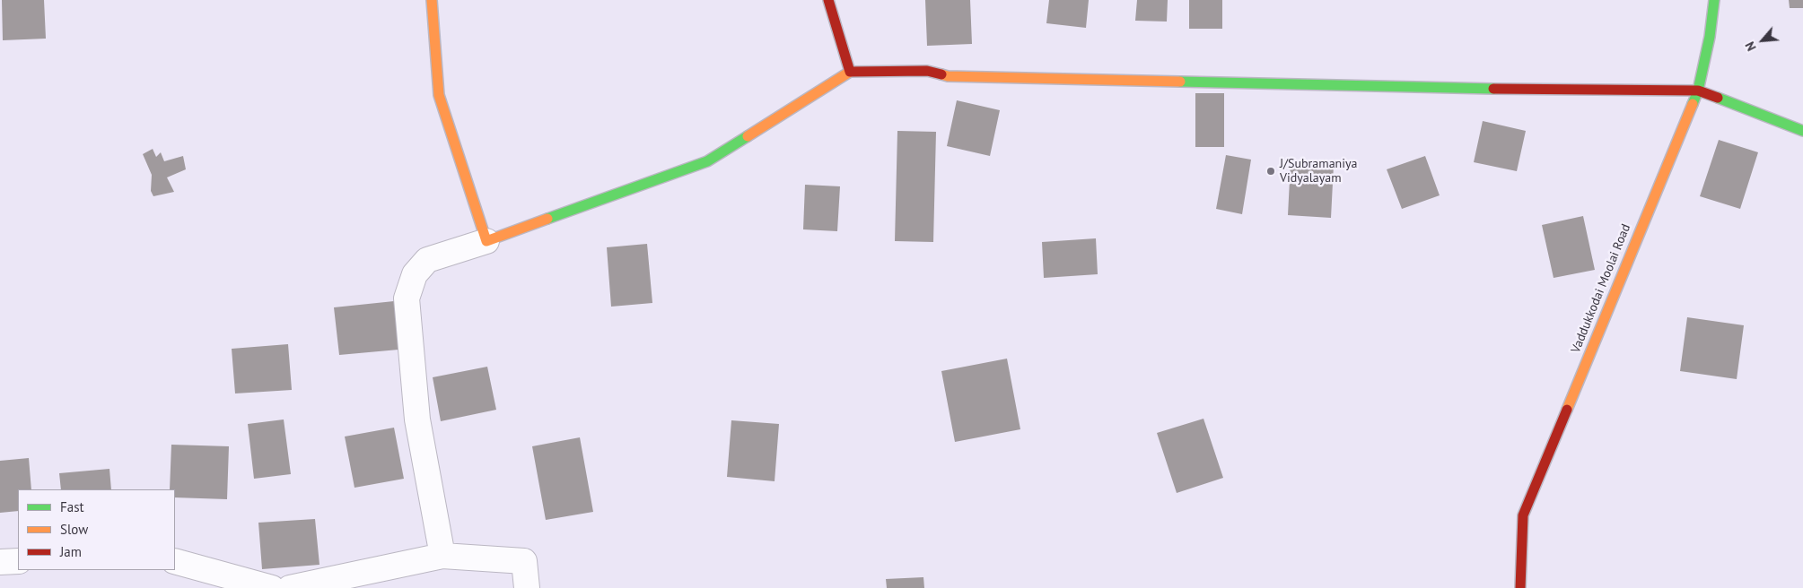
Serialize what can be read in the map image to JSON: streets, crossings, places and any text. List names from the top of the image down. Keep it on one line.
{"streets":{"street":["Vaddukkodai Moolai Road"]},"places":["J/Subramaniya Vidyalayam"],"legend":["Fast","Slow","Jam"],"north":"bottom left"}
